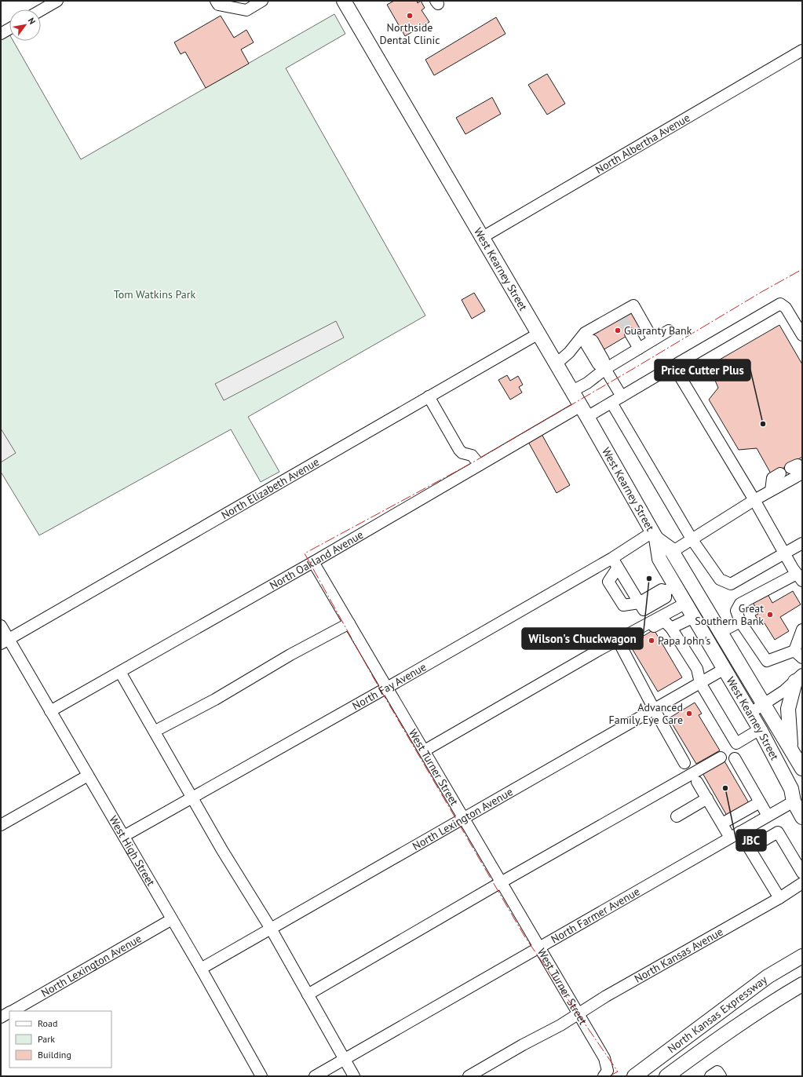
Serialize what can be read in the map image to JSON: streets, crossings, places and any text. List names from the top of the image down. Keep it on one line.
{"streets":{"main road":["West Kearney Street","North Kansas Expressway"],"street":["North Albertha Avenue","North Elizabeth Avenue","North Oakland Avenue","North Fay Avenue","West Turner Street","North Lexington Avenue","West High Street","North Farmer Avenue","North Kansas Avenue"]},"crossings":[["North Albertha Avenue","West Kearney Street"],["West Kearney Street","North Elizabeth Avenue"],["West Kearney Street","North Oakland Avenue"],["West Kearney Street","North Fay Avenue"],["West Kearney Street","North Lexington Avenue"],["West Kearney Street","North Farmer Avenue"],["North Elizabeth Avenue","West High Street"],["North Oakland Avenue","West Turner Street"],["North Oakland Avenue","West High Street"],["North Fay Avenue","West Turner Street"],["North Fay Avenue","West High Street"],["West Turner Street","North Lexington Avenue"],["West Turner Street","North Farmer Avenue"],["West Turner Street","North Kansas Avenue"],["North Lexington Avenue","West High Street"]],"parks":["Tom Watkins Park"],"places":["Northside Dental Clinic","Guaranty Bank","Price Cutter Plus","Wilson's Chuckwagon","Great Southern Bank","Papa John's","Advanced Family Eye Care","JBC"],"legend":["Road","Park","Building"],"north":"top right"}
